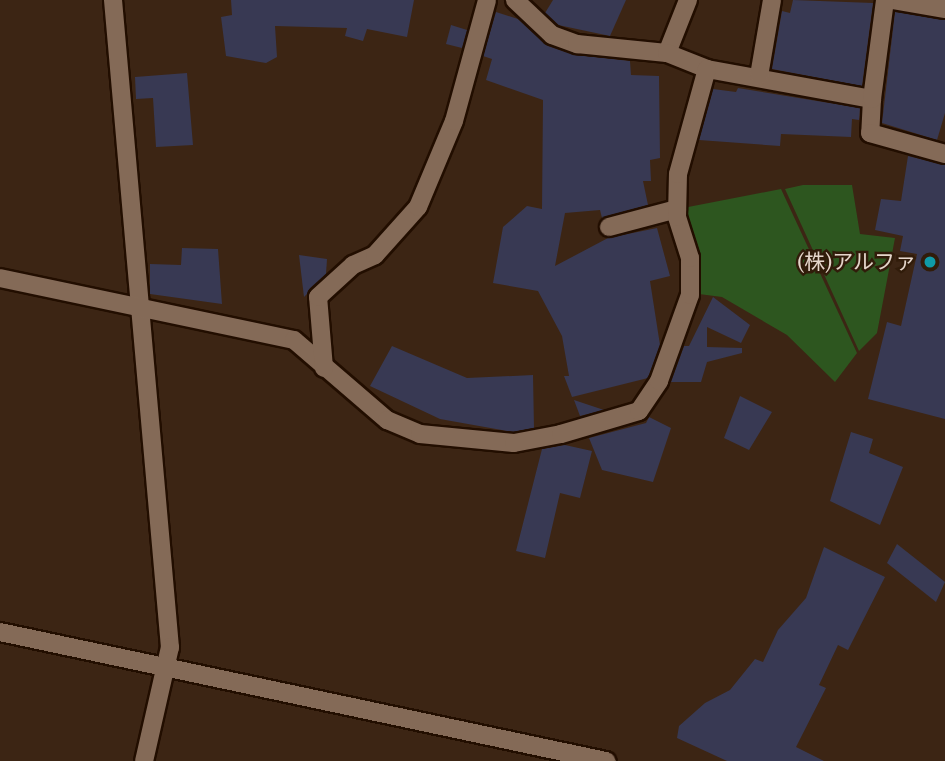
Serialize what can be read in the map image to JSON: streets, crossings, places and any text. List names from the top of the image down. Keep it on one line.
{"places":["(株)アルファ"]}
